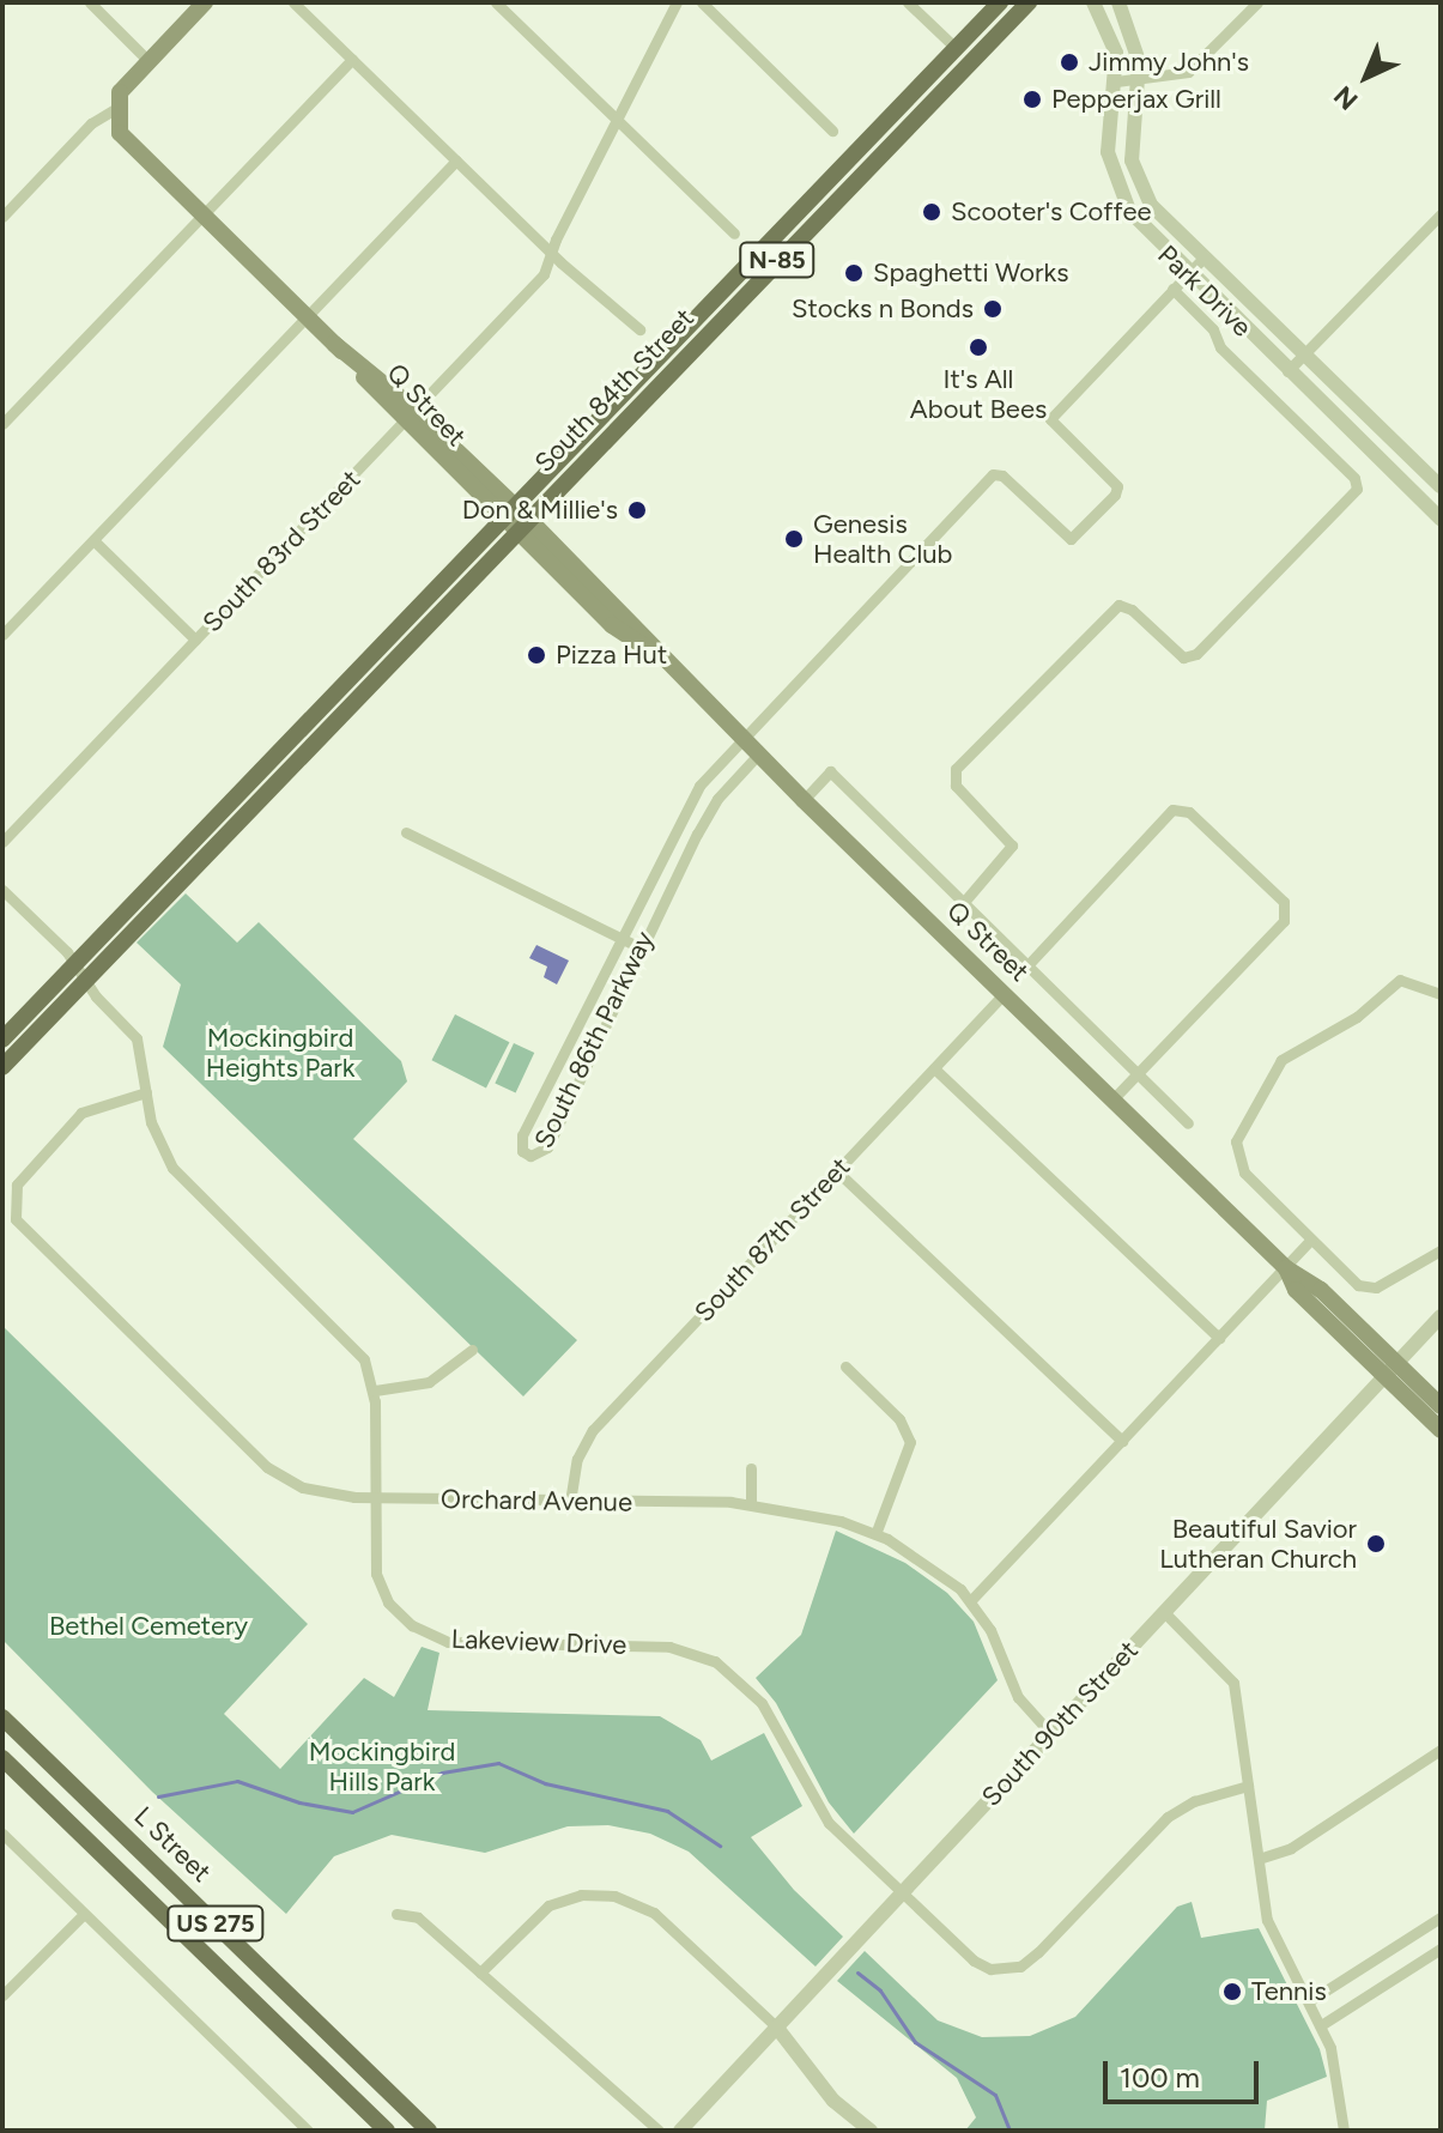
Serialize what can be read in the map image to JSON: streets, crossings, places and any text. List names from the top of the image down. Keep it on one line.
{"streets":{"main road":["N-85","South 84th Street","Q Street","L Street","US 275"],"street":["Park Drive","South 83rd Street","South 86th Parkway","South 87th Street","Orchard Avenue","Lakeview Drive","South 90th Street"]},"crossings":[["South 84th Street","Q Street"],["South 84th Street","Lakeview Drive"],["Q Street","South 83rd Street"],["Q Street","South 86th Parkway"],["Q Street","South 87th Street"],["Q Street","South 90th Street"],["South 87th Street","Orchard Avenue"],["Orchard Avenue","Lakeview Drive"],["Orchard Avenue","South 90th Street"],["Lakeview Drive","South 90th Street"]],"parks":["Mockingbird Heights Park","Bethel Cemetery","Mockingbird Hills Park"],"places":["Jimmy John's","Pepperjax Grill","Scooter's Coffee","Spaghetti Works","Stocks n Bonds","It's All About Bees","Don & Millie's","Genesis Health Club","Pizza Hut","Beautiful Savior Lutheran Church","Tennis"],"scale_bar":"100 m","north":"bottom left"}
